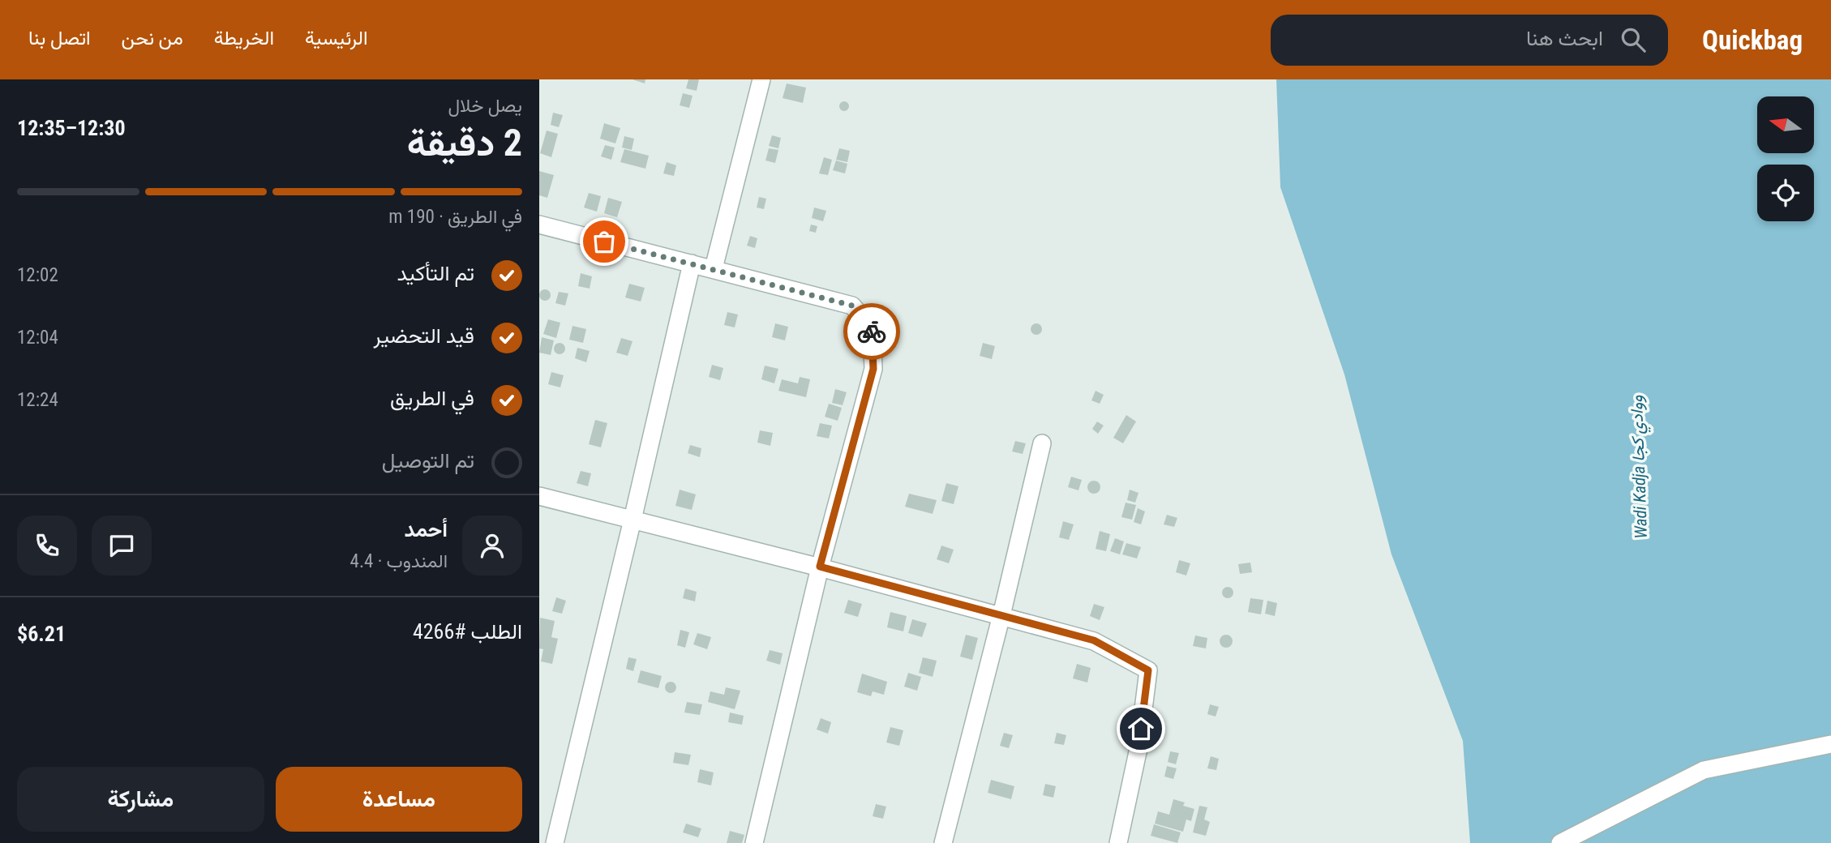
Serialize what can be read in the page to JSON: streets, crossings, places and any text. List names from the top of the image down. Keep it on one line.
{"water":["Wadi Kadja ووادي كجا"],"north":"left","page":{"header":"Quickbag","search":"ابحث هنا","nav":["الرئيسية","الخريطة","من نحن","اتصل بنا"],"heading":["2 دقيقة","يصل خلال","12:30–12:35"],"panel":["أحمد","المندوب · 4.4","الطلب #4266","$6.21"],"bar":"في الطريق · 190 m","list":[["تم التأكيد","12:02"],["قيد التحضير","12:04"],["في الطريق","12:24"],"تم التوصيل"],"buttons":["مساعدة","مشاركة"]}}
